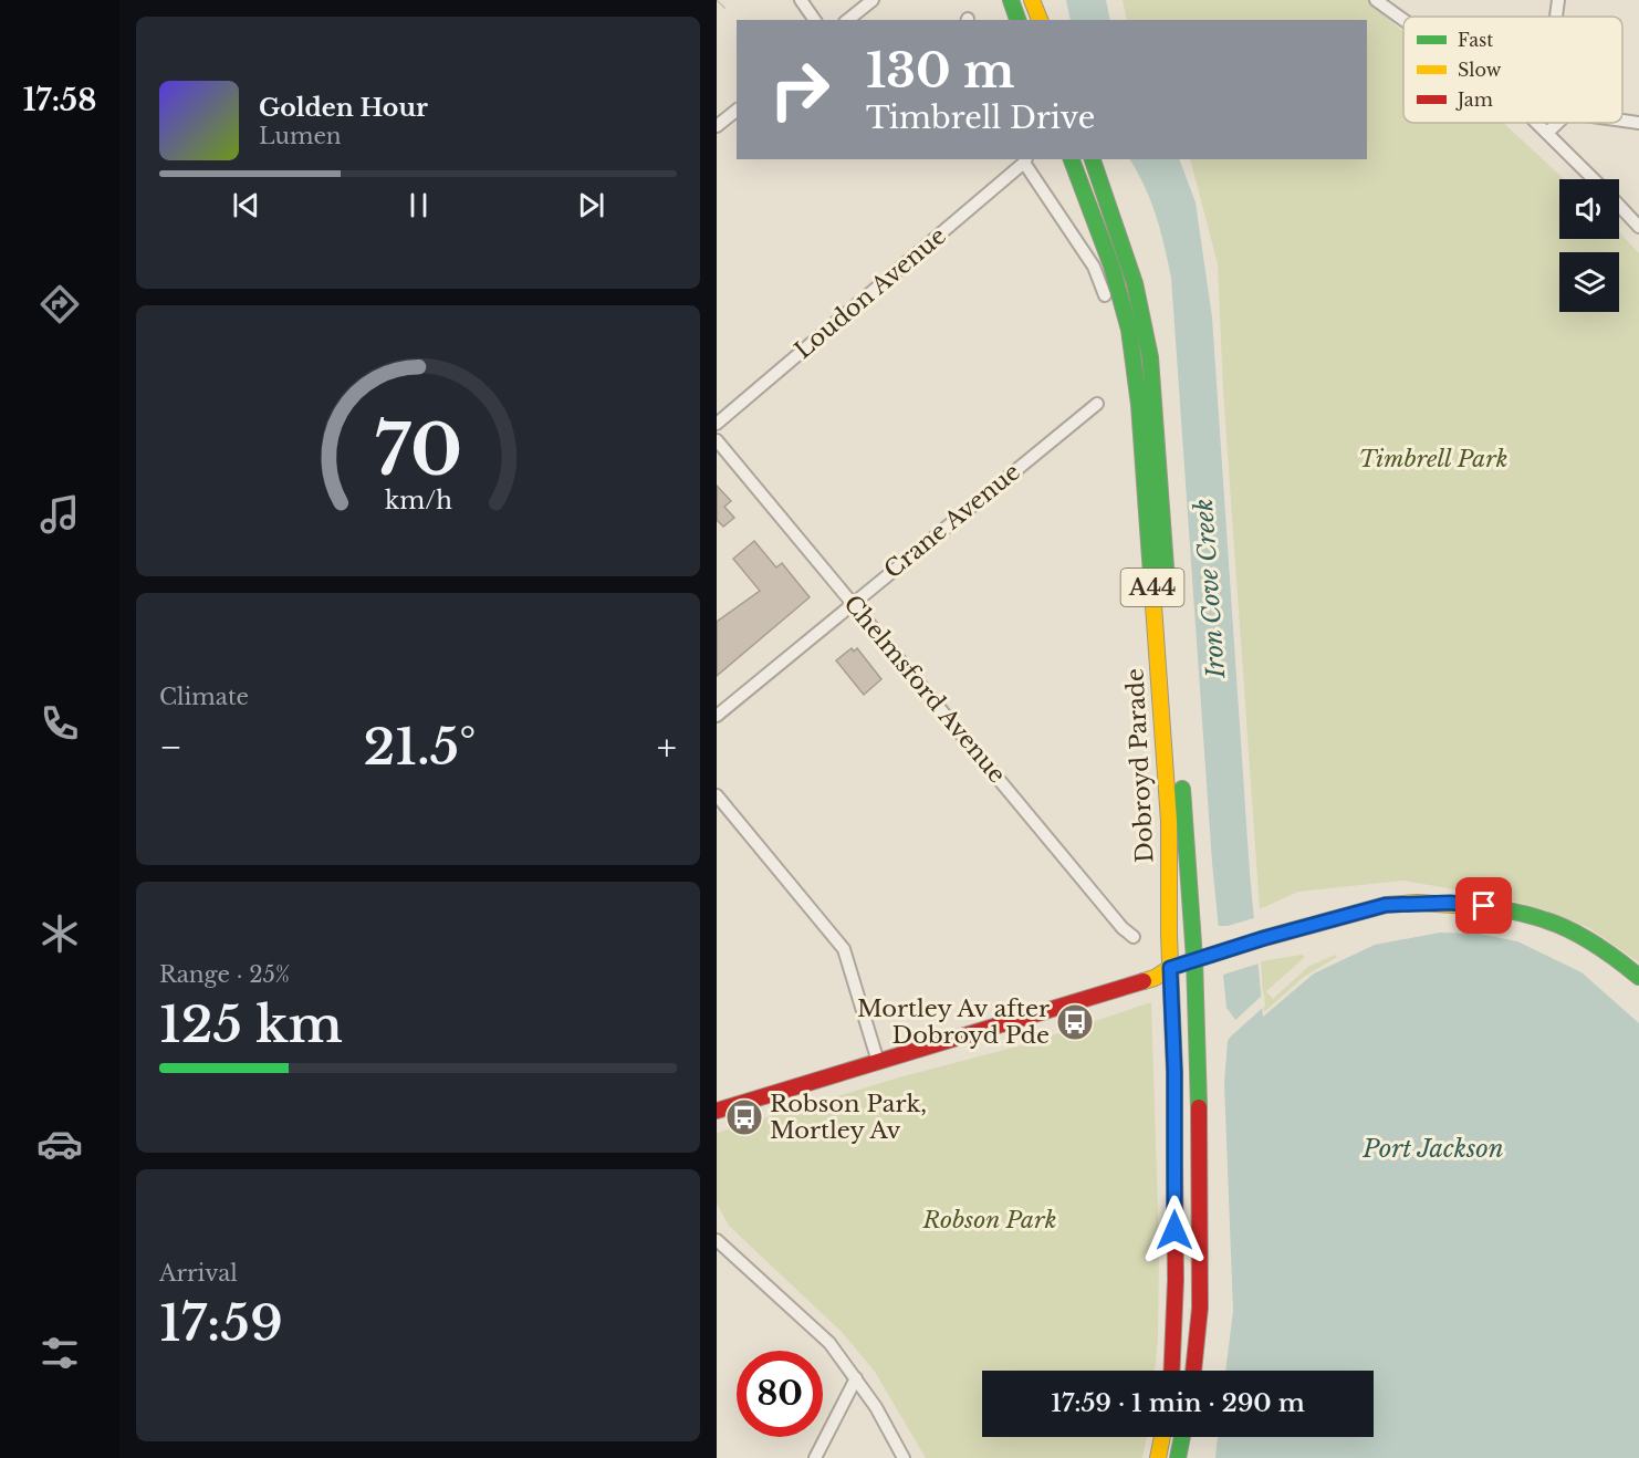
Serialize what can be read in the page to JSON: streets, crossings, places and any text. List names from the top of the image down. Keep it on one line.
{"streets":{"main road":["A44","Dobroyd Parade"],"street":["Loudon Avenue","Crane Avenue","Chelmsford Avenue"]},"crossings":[["Crane Avenue","Chelmsford Avenue"]],"water":["Iron Cove Creek","Port Jackson"],"parks":["Timbrell Park","Robson Park"],"places":{"bus stop":["Mortley Av after Dobroyd Pde","Robson Park, Mortley Av"]},"legend":["Fast","Slow","Jam"],"page":{"tabs":"17:58","turn":["130 m","Timbrell Drive"],"song":["Golden Hour","Lumen"],"tile":["Climate",["Range · 25%","125 km"],["Arrival","17:59"]],"heat":["−","21.5°","+"],"limit":"80","trip":"17:59 · 1 min · 290 m","gauge":["70","km/h"]}}
